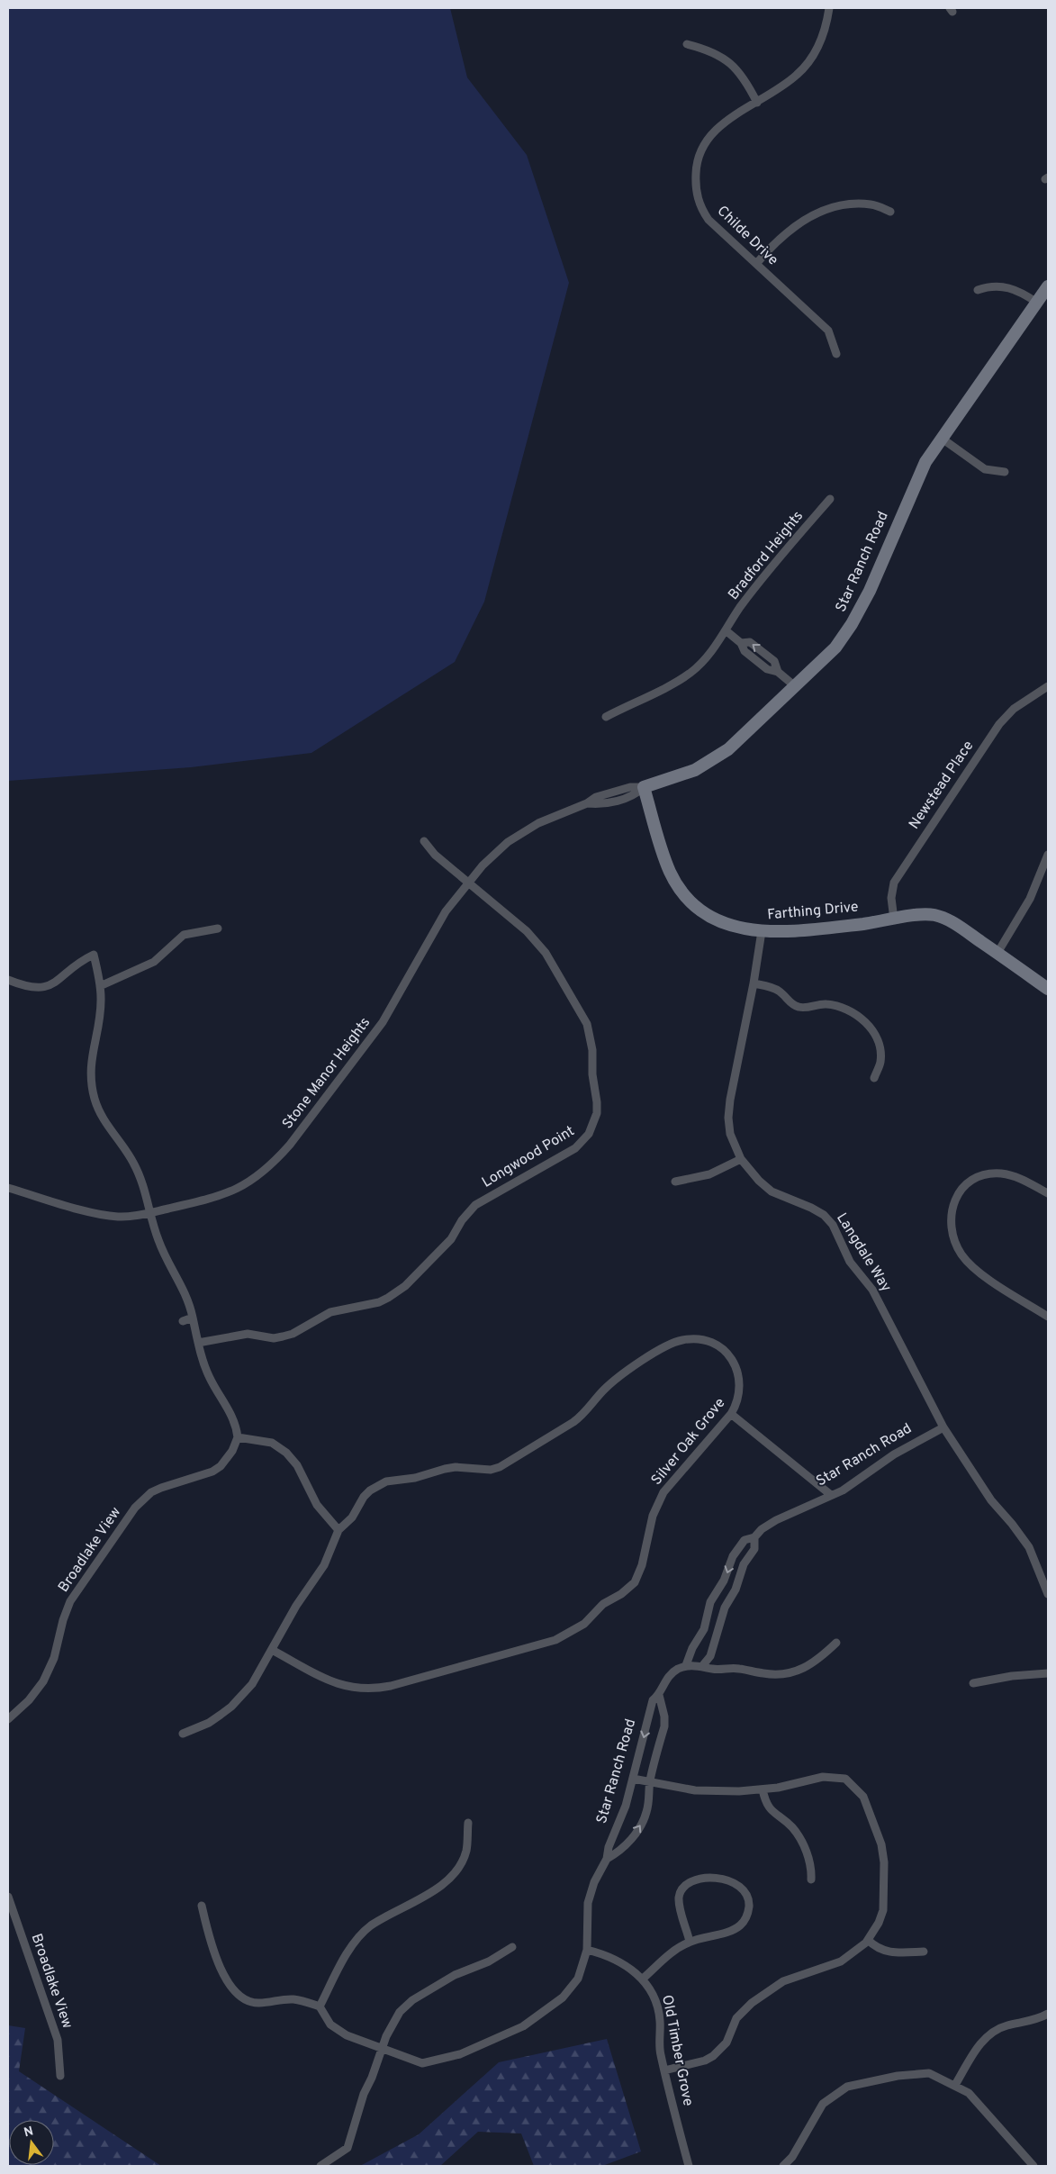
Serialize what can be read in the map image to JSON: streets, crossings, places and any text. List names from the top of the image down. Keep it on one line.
{"streets":{"street":["Childe Drive","Bradford Heights","Star Ranch Road","Newstead Place","Farthing Drive","Stone Manor Heights","Longwood Point","Langdale Way","Silver Oak Grove","Broadlake View","Old Timber Grove"]},"crossings":[["Star Ranch Road","Farthing Drive"],["Star Ranch Road","Stone Manor Heights"],["Star Ranch Road","Langdale Way"],["Star Ranch Road","Old Timber Grove"],["Newstead Place","Farthing Drive"],["Farthing Drive","Stone Manor Heights"],["Farthing Drive","Langdale Way"],["Stone Manor Heights","Longwood Point"]],"north":"top"}
